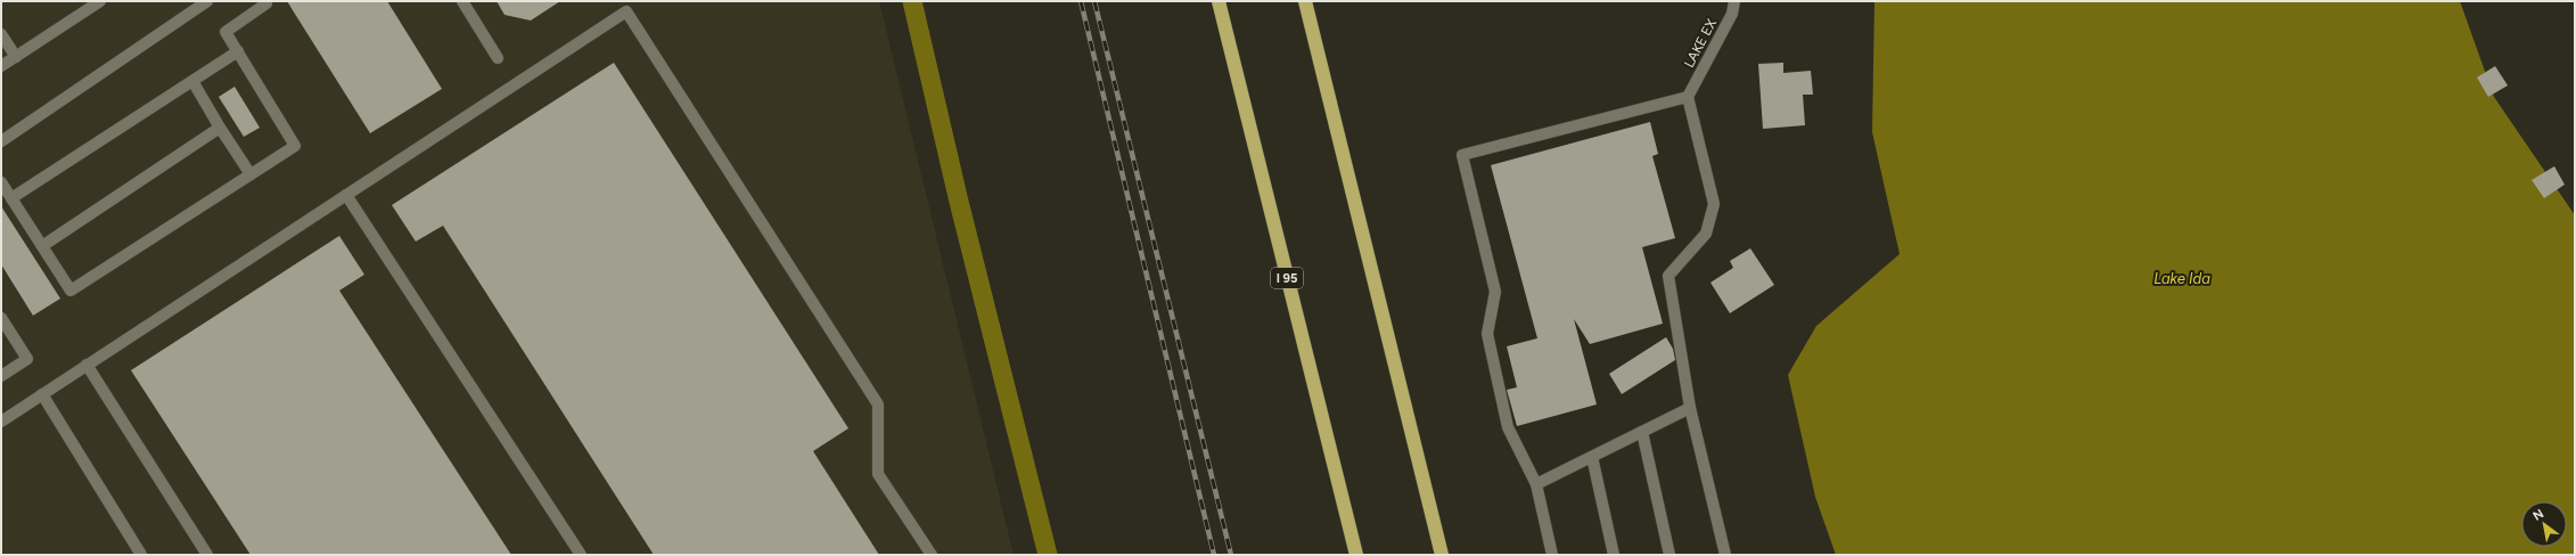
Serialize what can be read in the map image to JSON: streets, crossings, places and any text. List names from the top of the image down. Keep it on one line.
{"streets":{"highway":["I 95"],"street":["LAKE EX"]},"water":["Lake Ida"],"north":"top left"}
